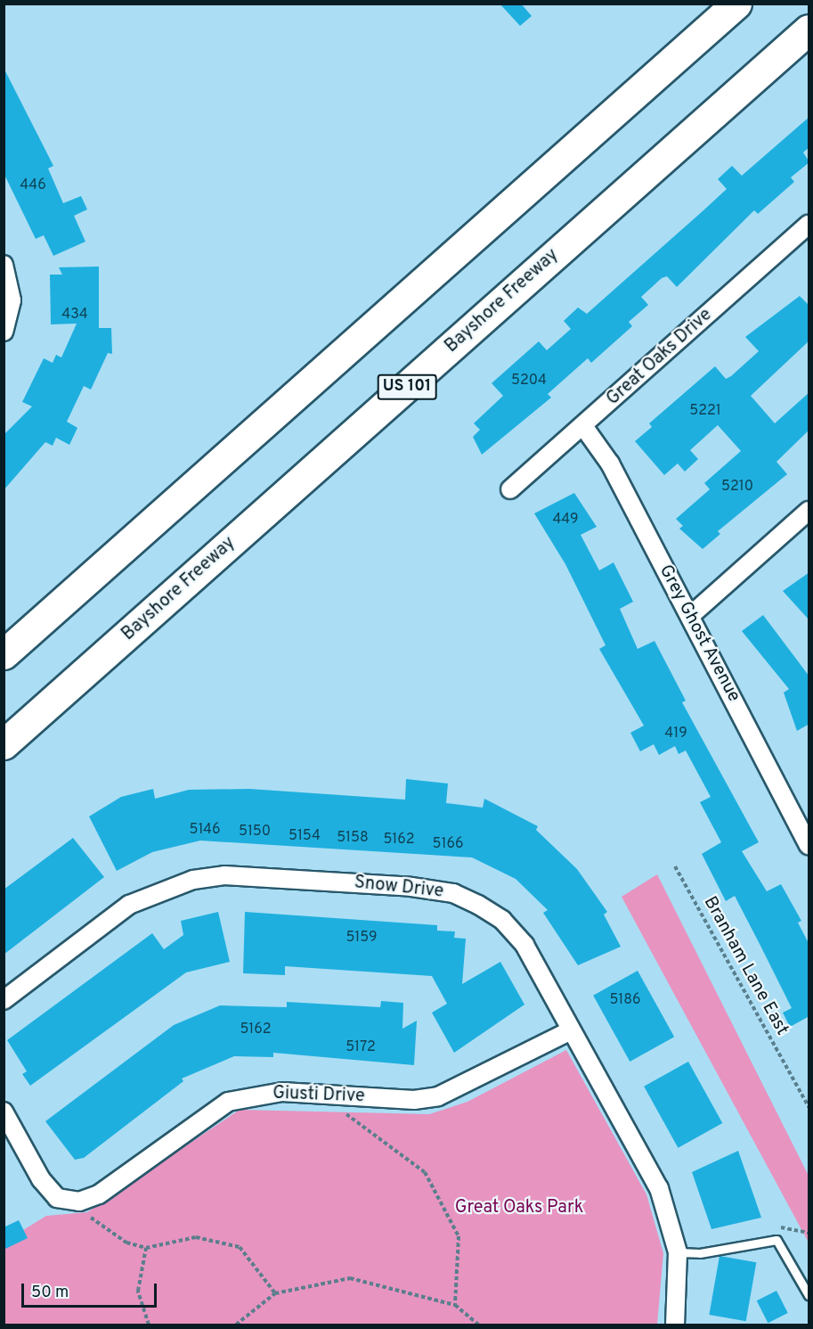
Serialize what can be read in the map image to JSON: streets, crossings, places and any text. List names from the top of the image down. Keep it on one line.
{"streets":{"highway":["Bayshore Freeway","US 101"],"street":["Great Oaks Drive","Grey Ghost Avenue","Snow Drive","Giusti Drive"],"path":["Branham Lane East"]},"crossings":[["Great Oaks Drive","Grey Ghost Avenue"],["Snow Drive","Giusti Drive"]],"parks":["Great Oaks Park"],"house_numbers":["446","434","5204","5221","5210","449","419","5146","5150","5154","5158","5162","5166","5159","5186","5162","5172"],"scale_bar":"50 m"}
